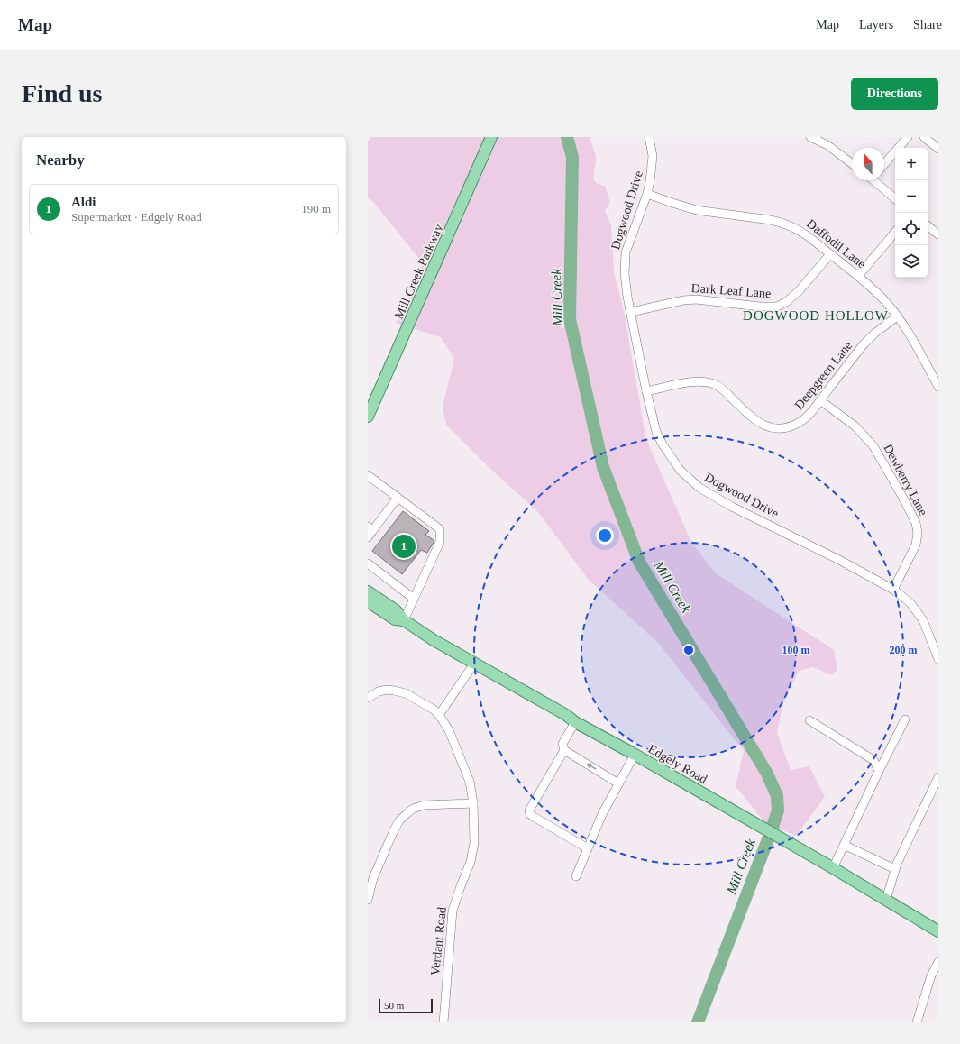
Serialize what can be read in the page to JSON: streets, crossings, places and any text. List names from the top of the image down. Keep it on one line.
{"streets":{"main road":["Mill Creek Parkway","Edgely Road"],"street":["Dogwood Drive","Daffodil Lane","Dark Leaf Lane","Deepgreen Lane","Dewberry Lane","Verdant Road"]},"crossings":[["Dogwood Drive","Daffodil Lane"],["Dogwood Drive","Dark Leaf Lane"],["Dogwood Drive","Deepgreen Lane"],["Dogwood Drive","Dewberry Lane"],["Daffodil Lane","Dark Leaf Lane"],["Daffodil Lane","Deepgreen Lane"],["Deepgreen Lane","Dewberry Lane"]],"districts":["DOGWOOD HOLLOW"],"water":["Mill Creek"],"scale_bar":"50 m","north":"top","page":{"header":"Map","nav":["Map","Layers","Share"],"buttons":"Directions","title":"Find us","heading":"Nearby","map_buttons":["+","−"],"list":[{"mark":"1","name":"Aldi","note":"Supermarket · Edgely Road","value":"190 m"}],"pins":"1","scale":"50 m"},"rings":["100 m","200 m"]}
